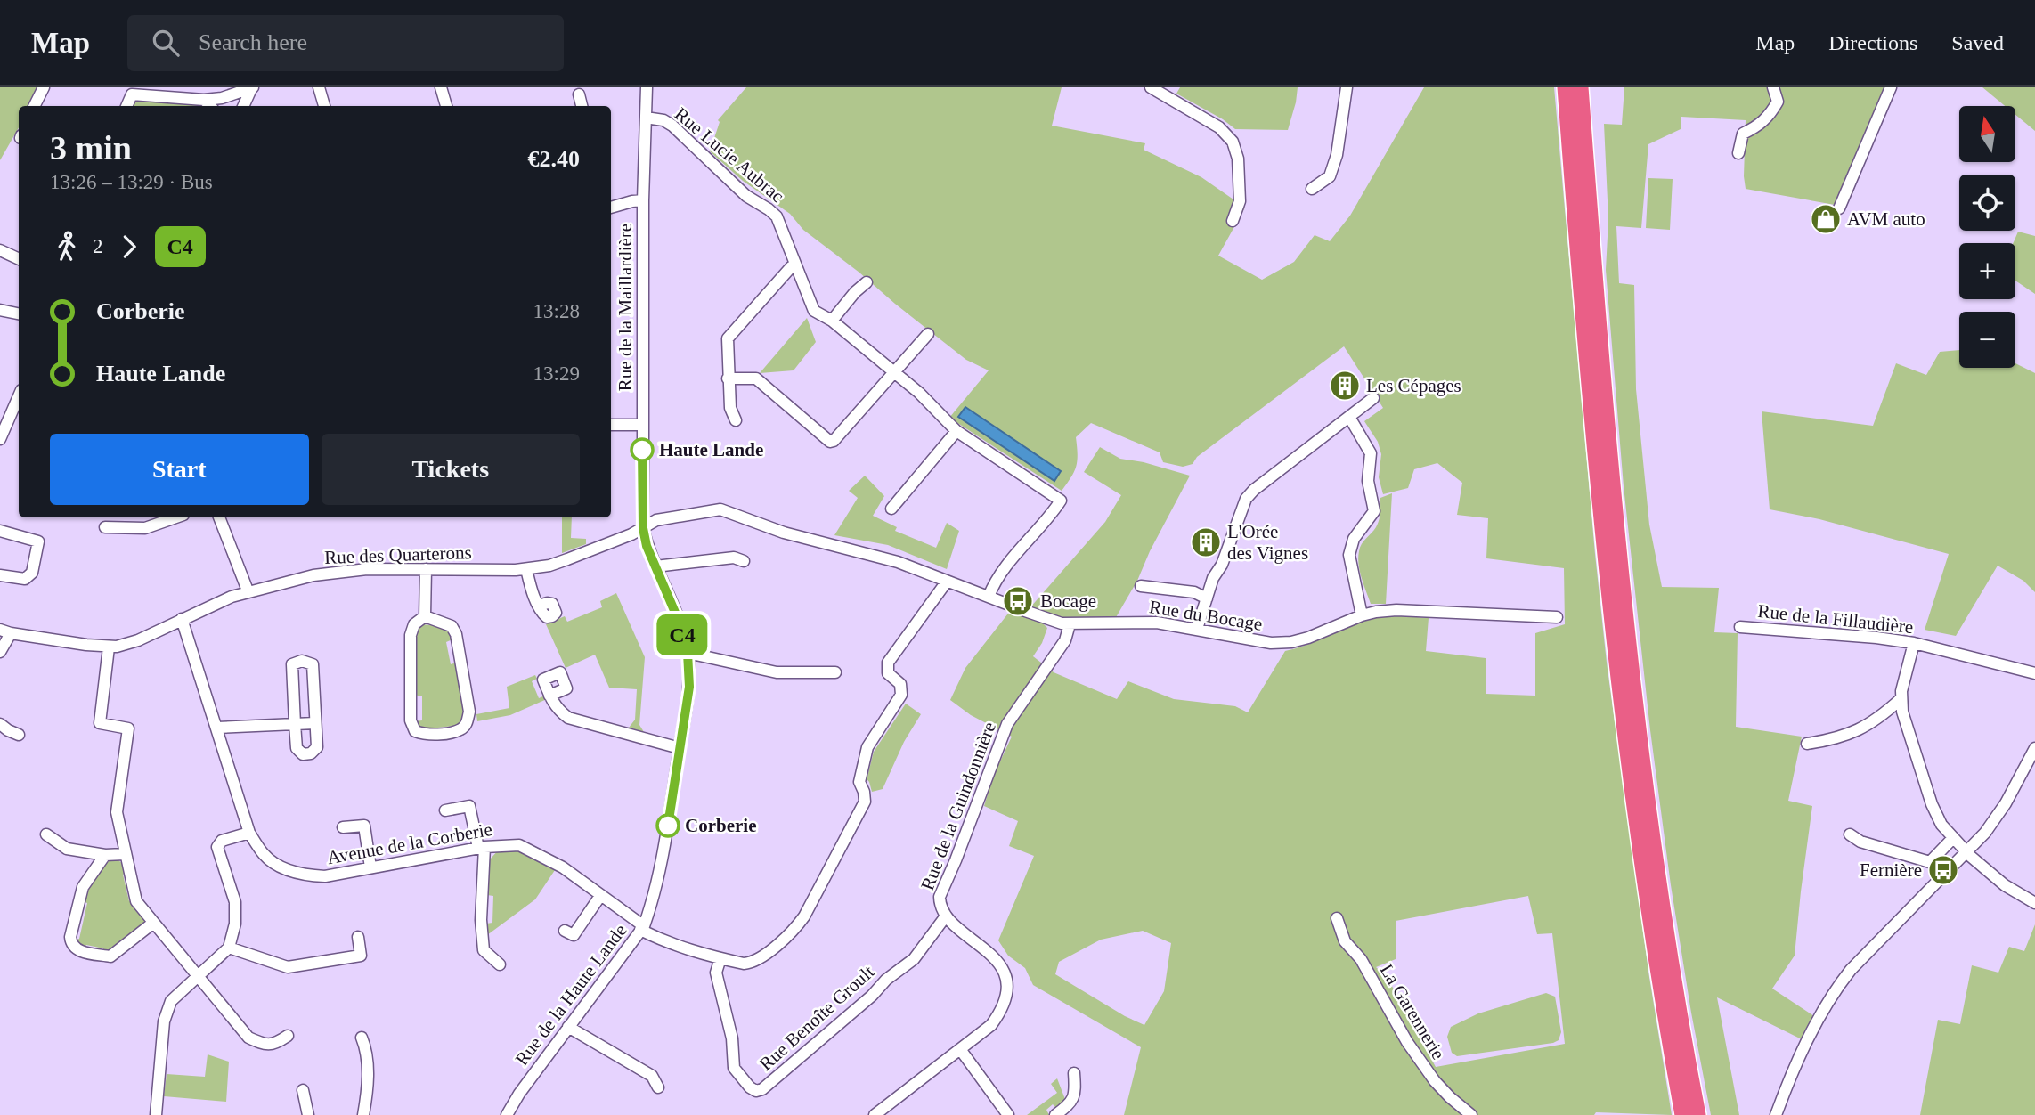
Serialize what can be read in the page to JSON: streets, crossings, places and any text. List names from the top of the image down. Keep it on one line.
{"streets":{"street":["Rue Lucie Aubrac","Rue de la Maillardière","Rue des Quarterons","Rue du Bocage","Rue de la Fillaudière","Rue de la Guindonnière","Avenue de la Corberie","Rue de la Haute Lande","La Garennerie","Rue Benoîte Groult"]},"crossings":[["Rue Lucie Aubrac","Rue de la Maillardière"],["Rue Lucie Aubrac","Rue du Bocage"],["Rue de la Maillardière","Rue des Quarterons"],["Rue de la Maillardière","Rue du Bocage"],["Rue de la Maillardière","Rue de la Haute Lande"],["Rue des Quarterons","Rue du Bocage"],["Rue des Quarterons","Avenue de la Corberie"],["Rue des Quarterons","Rue de la Haute Lande"],["Rue du Bocage","Rue de la Guindonnière"],["Rue du Bocage","Avenue de la Corberie"],["Rue du Bocage","Rue de la Haute Lande"],["Rue de la Guindonnière","Rue Benoîte Groult"],["Avenue de la Corberie","Rue de la Haute Lande"],["Avenue de la Corberie","Rue Benoîte Groult"]],"places":{"shop":["AVM auto"],"building":["Les Cépages","L'Orée des Vignes"],"other":["Haute Lande","Corberie"],"bus stop":["Bocage","Fernière"]},"lines":["bus line C4"],"north":"top","page":{"header":"Map","search":"Search here","nav":["Map","Directions","Saved"],"on_map":"C4","map_buttons":["+","−"],"heading":["3 min","13:26 – 13:29 · Bus","€2.40"],"legs":["2","C4"],"list":[{"name":"Corberie","value":"13:28"},{"name":"Haute Lande","value":"13:29"}],"buttons":["Start","Tickets"]}}
